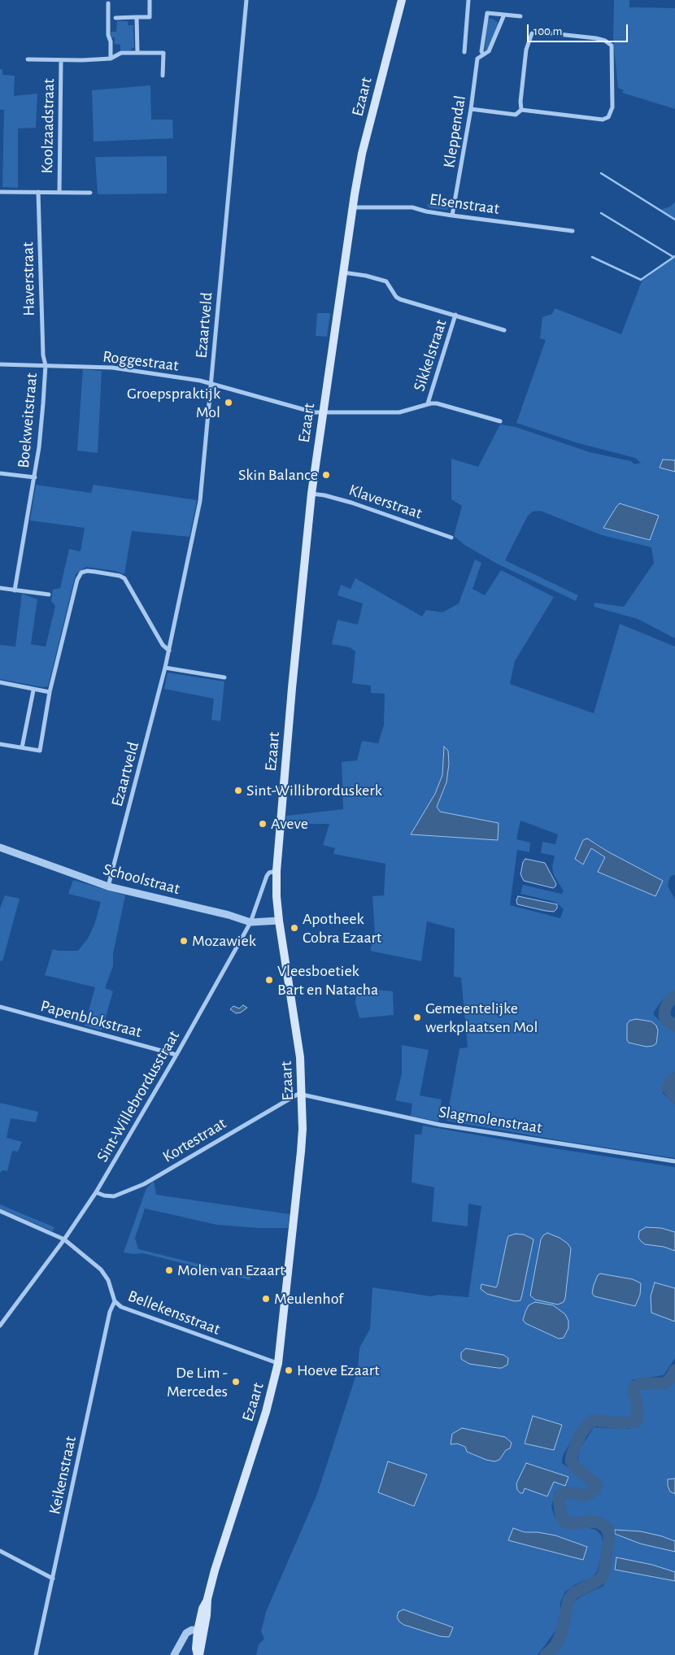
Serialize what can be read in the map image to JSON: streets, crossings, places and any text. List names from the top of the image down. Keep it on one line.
{"streets":{"main road":["Ezaart"],"street":["Koolzaadstraat","Kleppendal","Elsenstraat","Haverstraat","Ezaartveld","Sikkelstraat","Roggestraat","Boekweitstraat","Klaverstraat","Schoolstraat","Papenblokstraat","Sint-Willebrordusstraat","Slagmolenstraat","Kortestraat","Bellekensstraat","Keikenstraat"]},"crossings":[["Ezaart","Elsenstraat"],["Ezaart","Sikkelstraat"],["Ezaart","Roggestraat"],["Ezaart","Klaverstraat"],["Ezaart","Schoolstraat"],["Ezaart","Sint-Willebrordusstraat"],["Ezaart","Slagmolenstraat"],["Ezaart","Kortestraat"],["Ezaart","Bellekensstraat"],["Kleppendal","Elsenstraat"],["Haverstraat","Roggestraat"],["Haverstraat","Boekweitstraat"],["Ezaartveld","Roggestraat"],["Ezaartveld","Schoolstraat"],["Sikkelstraat","Roggestraat"],["Roggestraat","Boekweitstraat"],["Schoolstraat","Sint-Willebrordusstraat"],["Papenblokstraat","Sint-Willebrordusstraat"],["Sint-Willebrordusstraat","Kortestraat"],["Sint-Willebrordusstraat","Bellekensstraat"],["Slagmolenstraat","Kortestraat"],["Bellekensstraat","Keikenstraat"]],"places":["Groepspraktijk Mol","Skin Balance","Sint-Willibrorduskerk","Aveve","Apotheek Cobra Ezaart","Mozawiek","Vleesboetiek Bart en Natacha","Gemeentelijke werkplaatsen Mol","Molen van Ezaart","Meulenhof","Hoeve Ezaart","De Lim - Mercedes"],"scale_bar":"100 m"}
